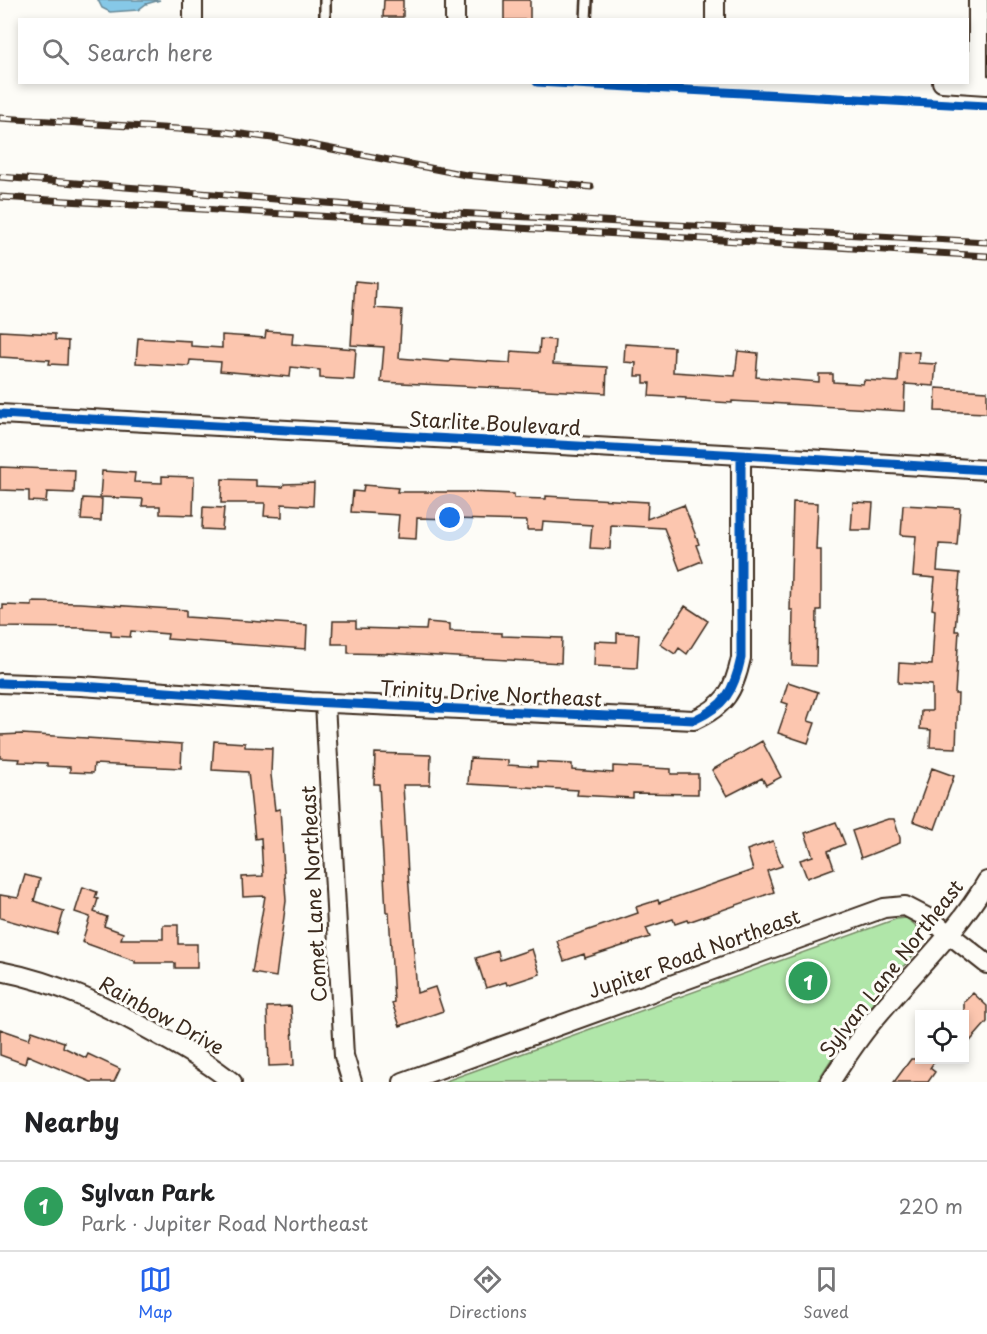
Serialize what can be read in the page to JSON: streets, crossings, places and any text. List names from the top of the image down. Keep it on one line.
{"streets":{"street":["Starlite Boulevard","Trinity Drive Northeast","Comet Lane Northeast","Jupiter Road Northeast","Sylvan Lane Northeast","Rainbow Drive"]},"crossings":[["Starlite Boulevard","Trinity Drive Northeast"],["Trinity Drive Northeast","Comet Lane Northeast"],["Jupiter Road Northeast","Sylvan Lane Northeast"]],"page":{"search":"Search here","pins":"1","heading":"Nearby","list":[{"mark":"1","name":"Sylvan Park","note":"Park · Jupiter Road Northeast","value":"220 m"}],"nav":["Map","Directions","Saved"]}}
